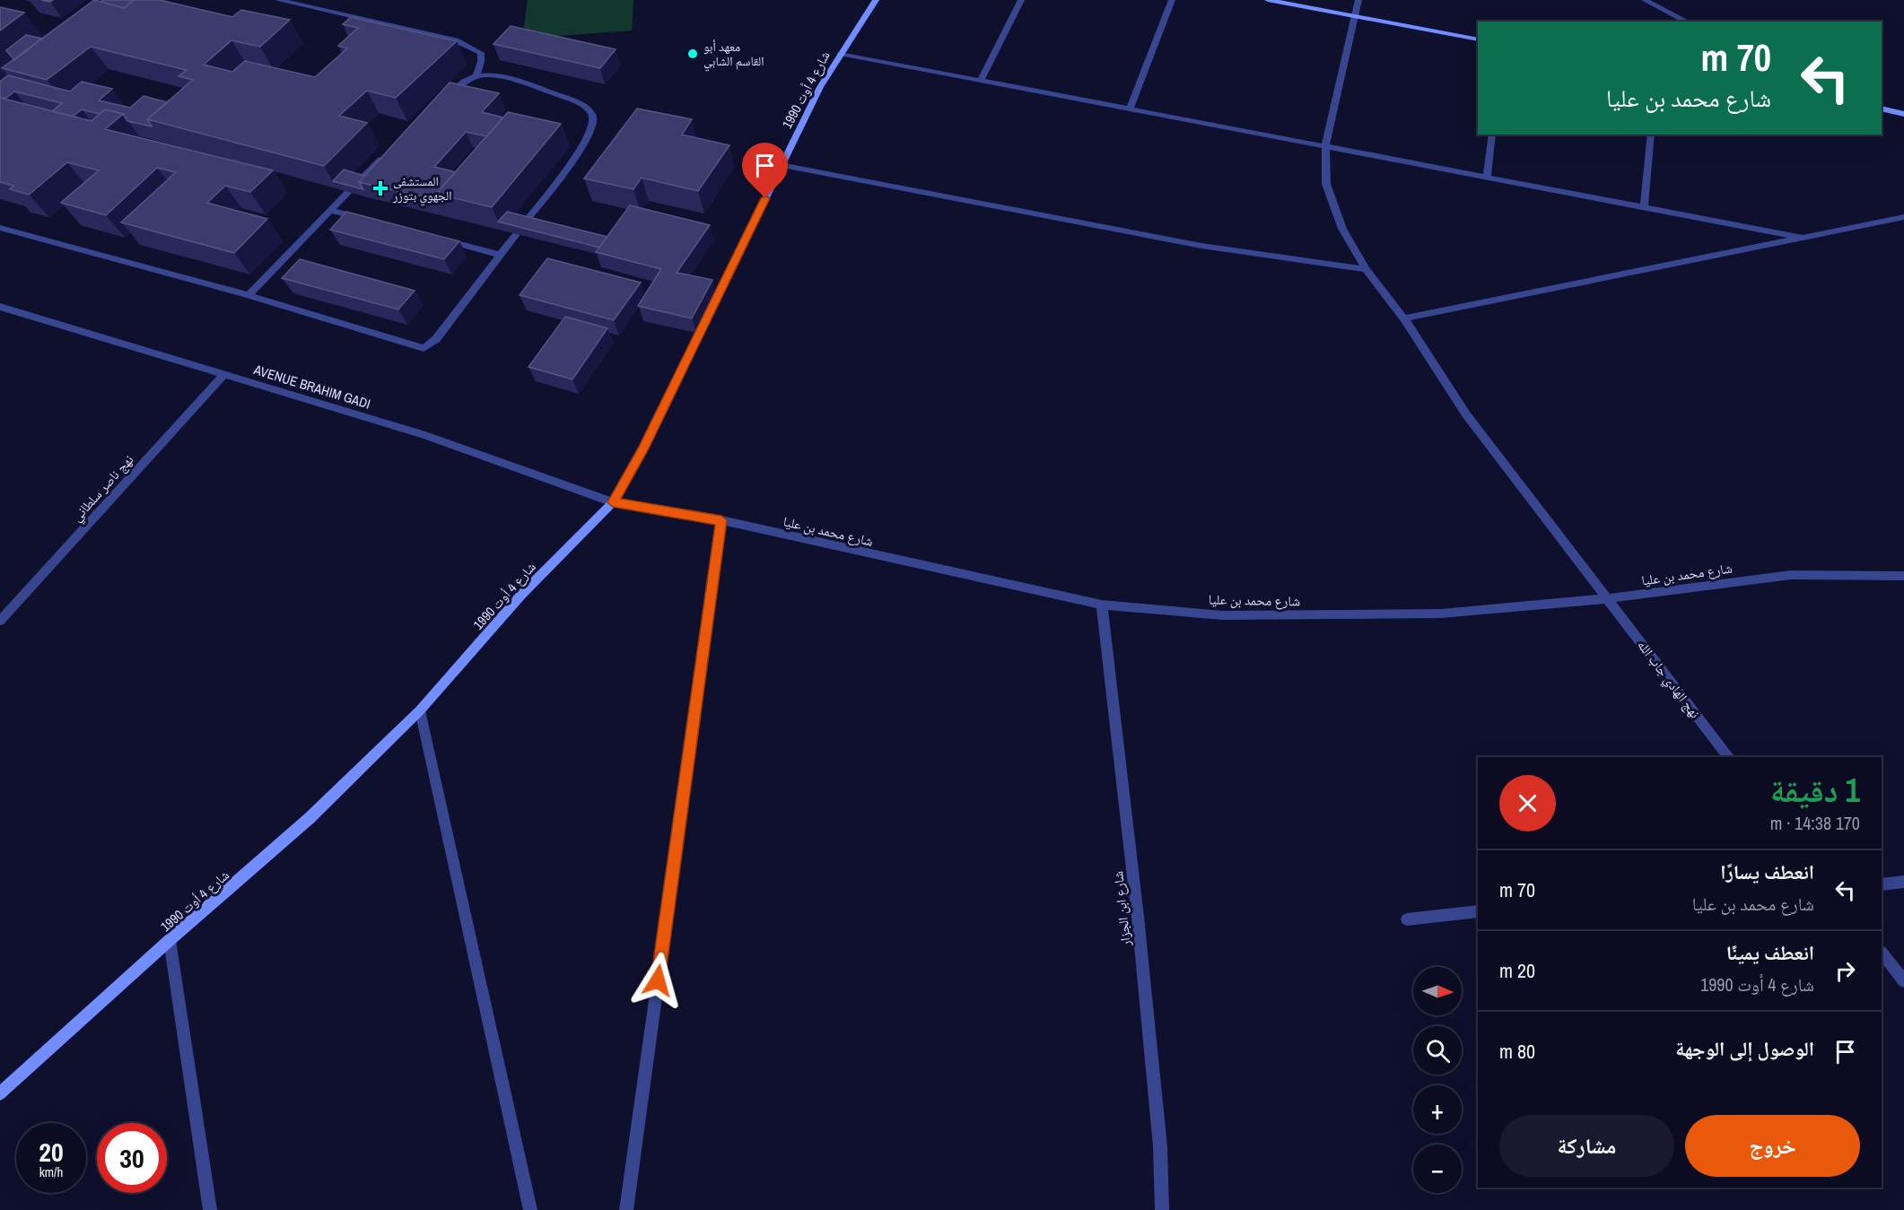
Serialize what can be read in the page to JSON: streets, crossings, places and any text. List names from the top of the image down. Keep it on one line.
{"streets":{"street":["شارع 4 أوت 1990","AVENUE BRAHIM GADI","نهج ناصر سلطاني","شارع محمد بن عليا","نهج الهادي جاب الله","شارع ابن الجزار"]},"crossings":[["شارع 4 أوت 1990","AVENUE BRAHIM GADI"],["شارع 4 أوت 1990","شارع محمد بن عليا"],["AVENUE BRAHIM GADI","نهج ناصر سلطاني"],["AVENUE BRAHIM GADI","شارع محمد بن عليا"],["شارع محمد بن عليا","نهج الهادي جاب الله"],["شارع محمد بن عليا","شارع ابن الجزار"]],"places":{"other":["معهد أبو القاسم الشابي"],"health":["المستشفى الجهوي بتوزر"]},"north":"right","page":{"turn":["70 m","شارع محمد بن عليا"],"heading":["1 دقيقة","170 m · 14:38"],"list":[{"name":"انعطف يسارًا","note":"شارع محمد بن عليا","value":"70 m"},{"name":"انعطف يمينًا","note":"شارع 4 أوت 1990","value":"20 m"},{"name":"الوصول إلى الوجهة","value":"80 m"}],"map_buttons":["+","−"],"buttons":["خروج","مشاركة"],"speed":"20 km/h","limit":"30"}}
